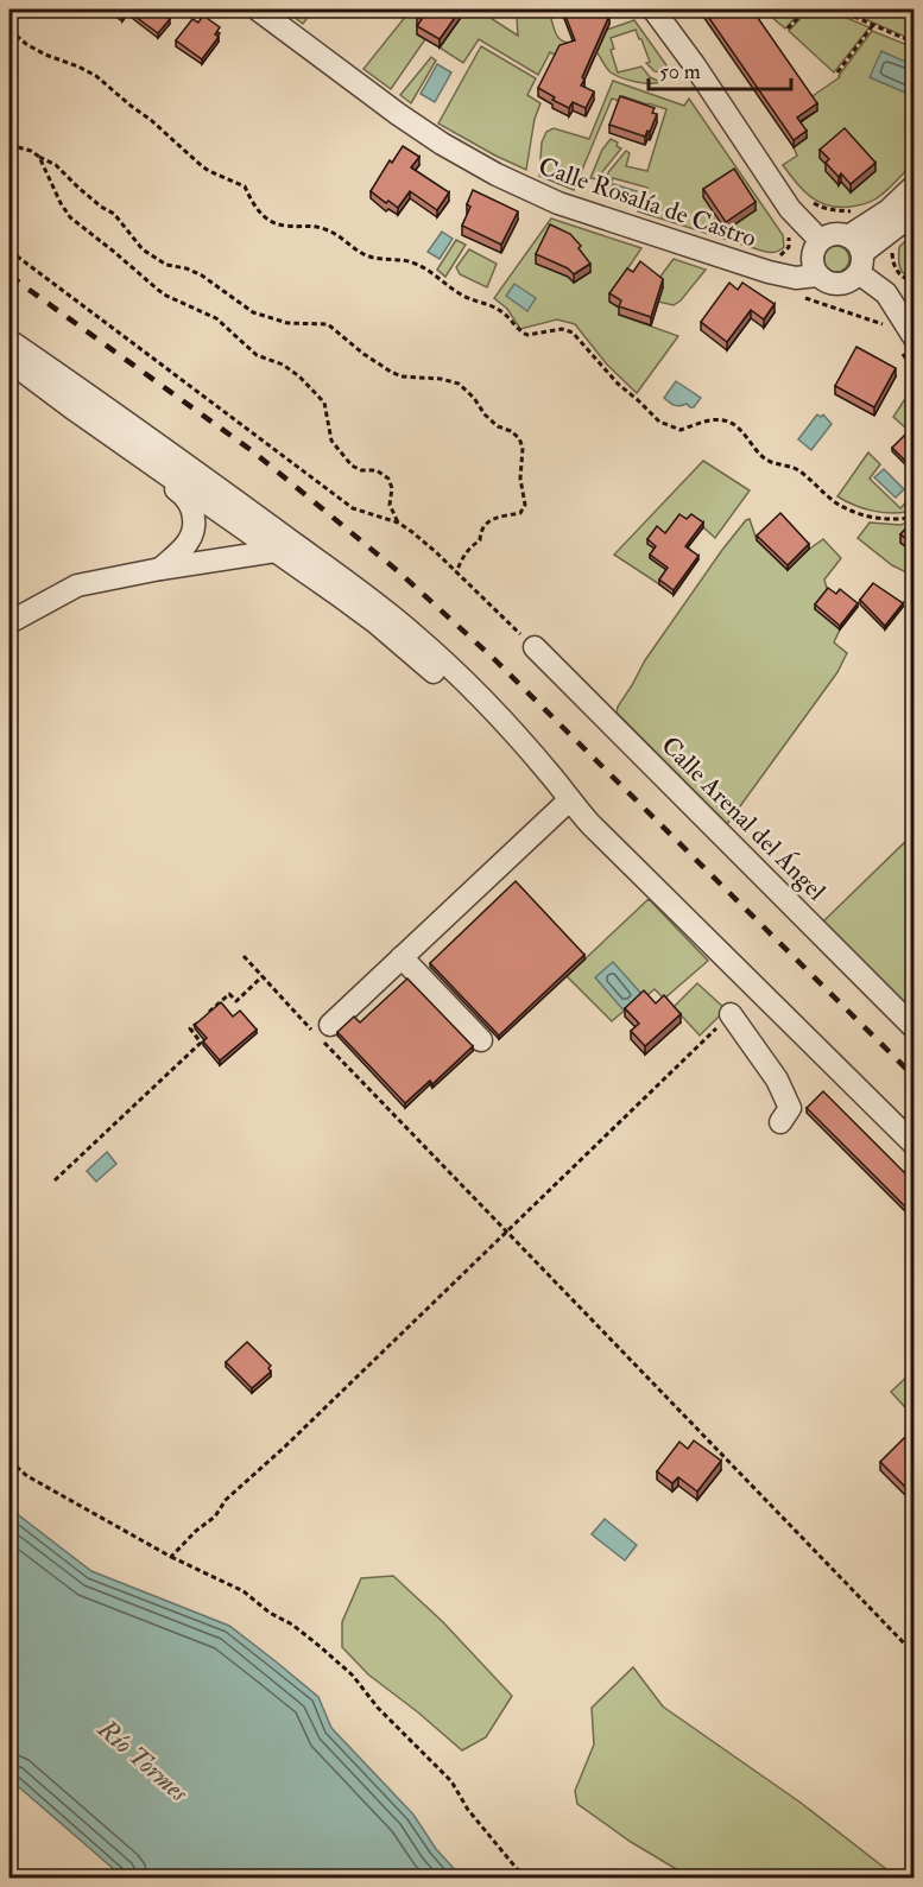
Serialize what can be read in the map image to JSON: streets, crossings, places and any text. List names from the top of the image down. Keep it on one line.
{"streets":{"street":["Calle Rosalía de Castro","Calle Arenal del Ángel"]},"water":["Río Tormes"],"scale_bar":"50 m"}
